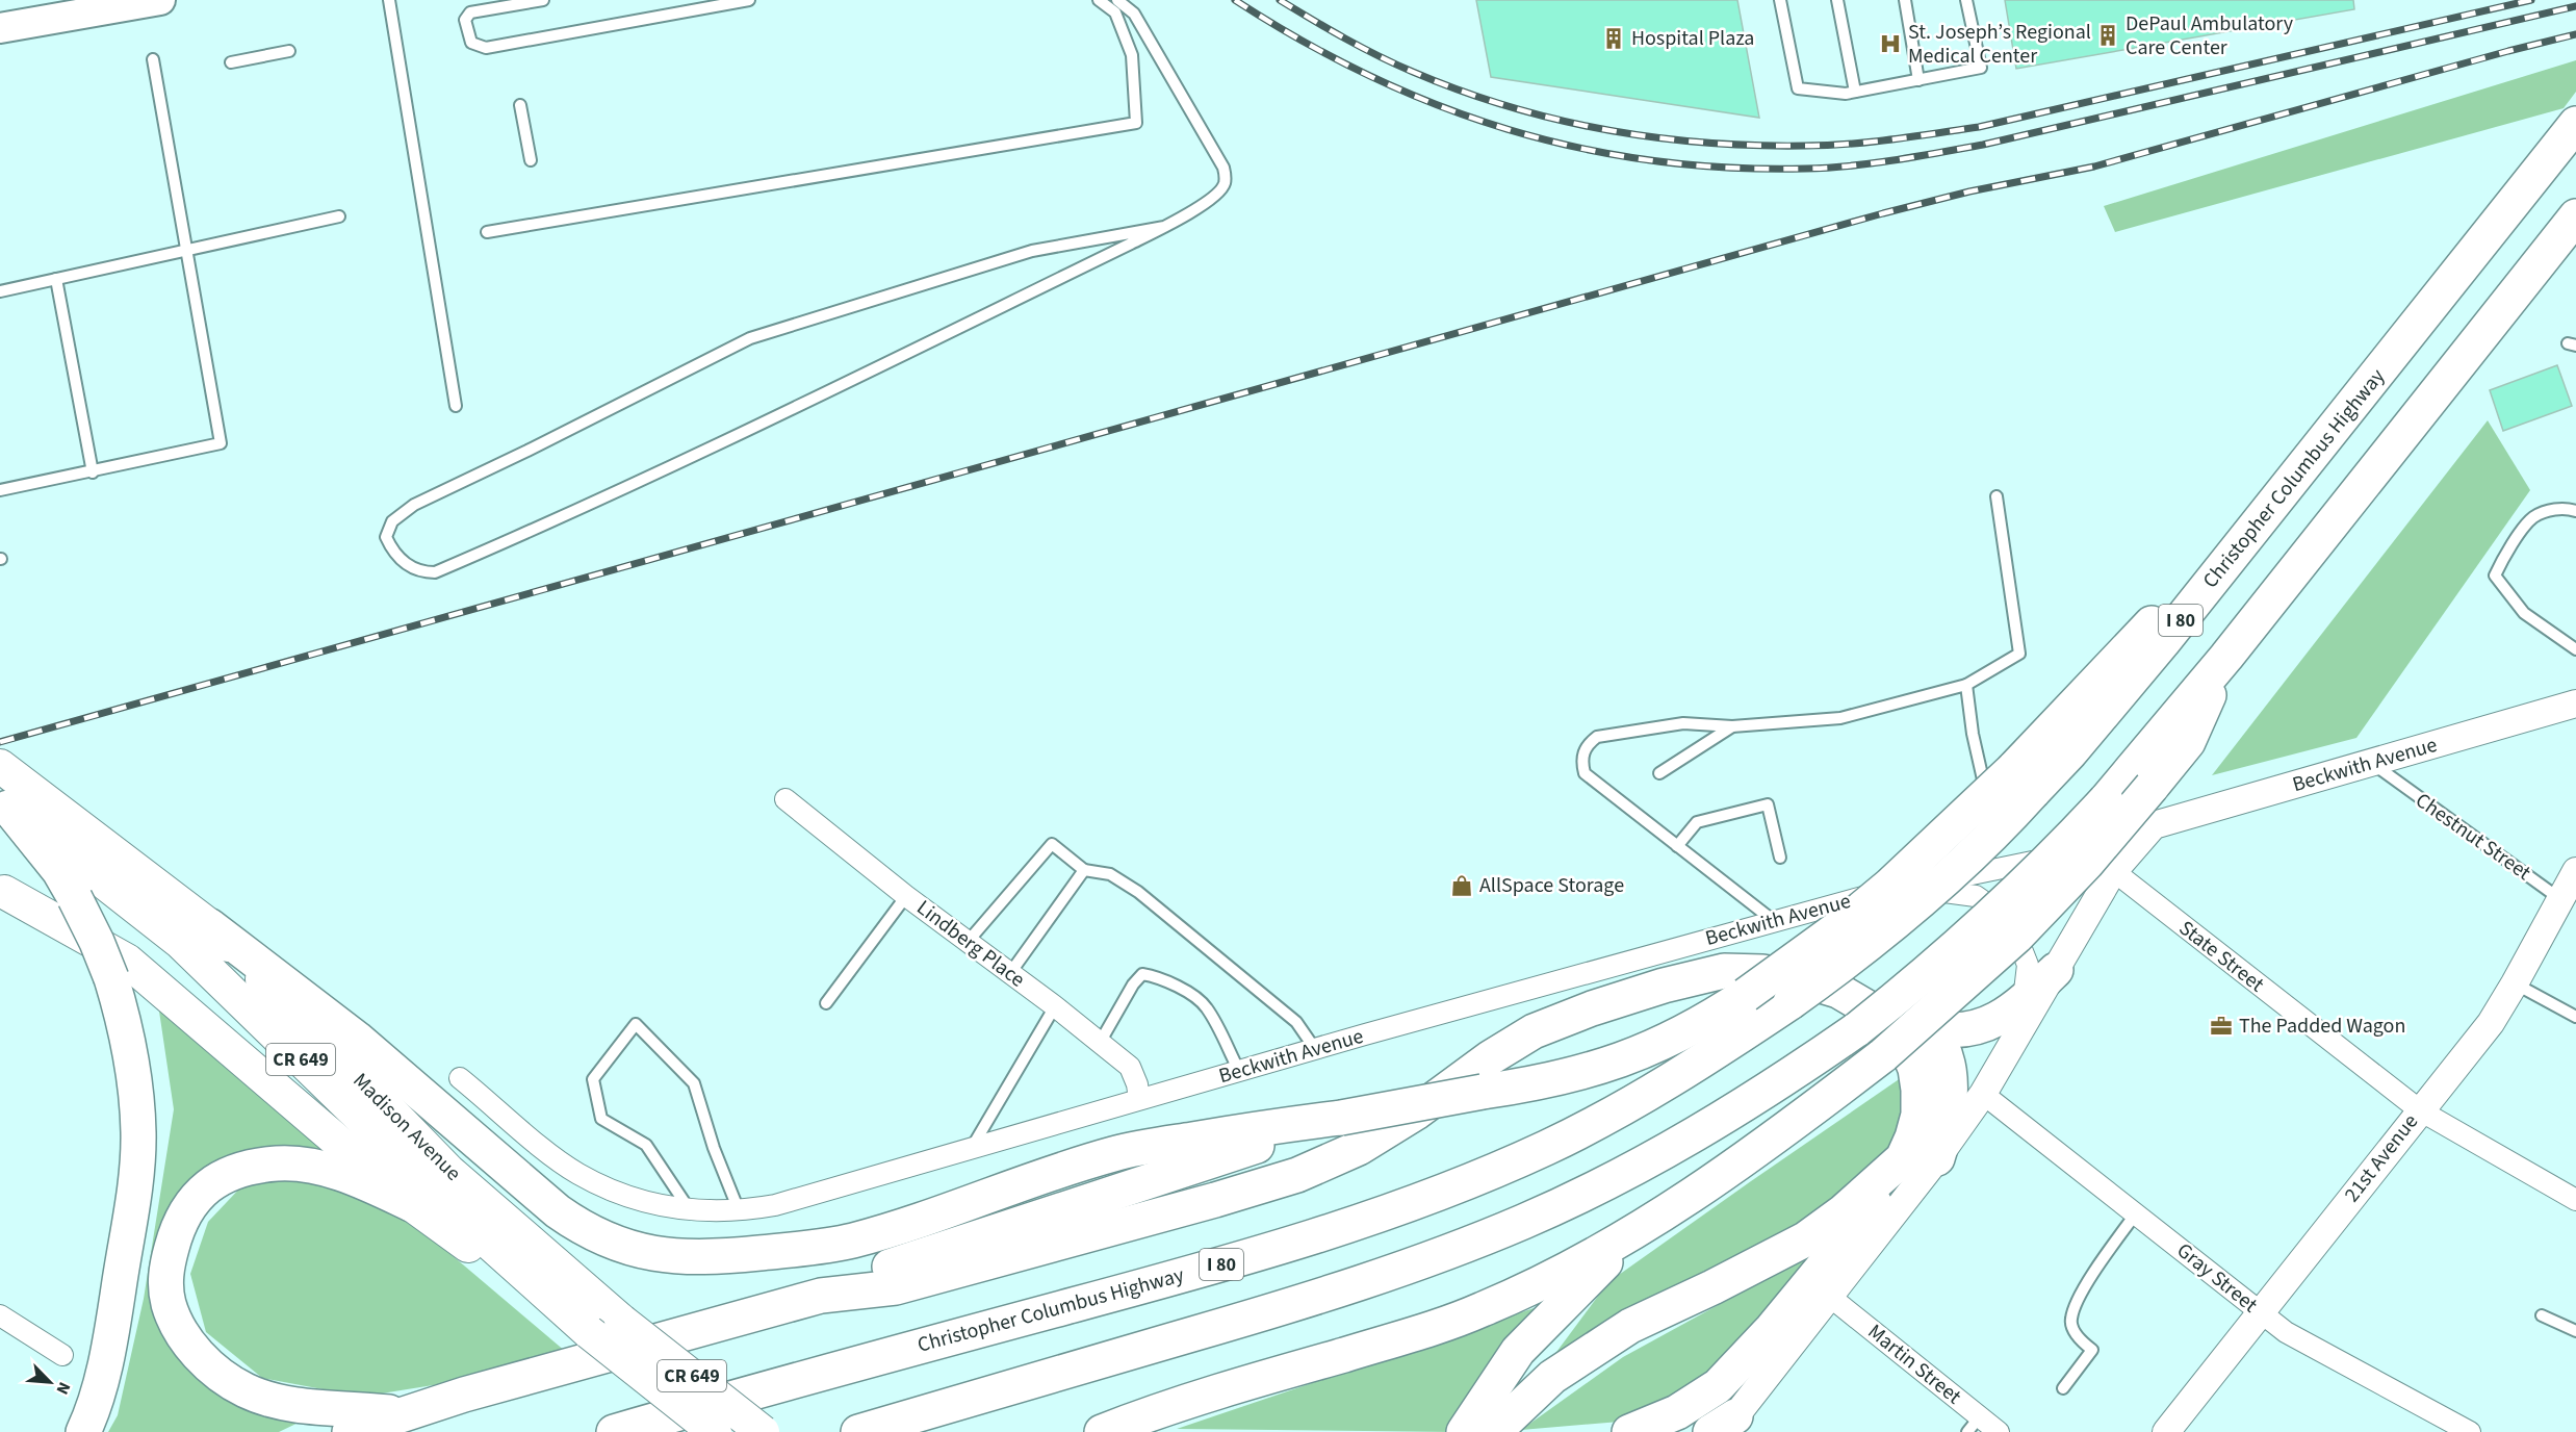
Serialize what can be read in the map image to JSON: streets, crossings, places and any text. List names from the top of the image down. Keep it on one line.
{"streets":{"highway":["Christopher Columbus Highway","I 80"],"main road":["CR 649","Madison Avenue"],"street":["Beckwith Avenue","Lindberg Place","State Street","21st Avenue","Gray Street","Martin Street"],"lane":["Chestnut Street"]},"crossings":[["Beckwith Avenue","Chestnut Street"],["Beckwith Avenue","Lindberg Place"],["Beckwith Avenue","State Street"],["Chestnut Street","21st Avenue"],["State Street","21st Avenue"],["21st Avenue","Gray Street"]],"places":{"building":["DePaul Ambulatory Care Center","Hospital Plaza"],"hospital":["St. Joseph’s Regional Medical Center"],"shop":["AllSpace Storage"],"office":["The Padded Wagon"]},"north":"bottom right"}
